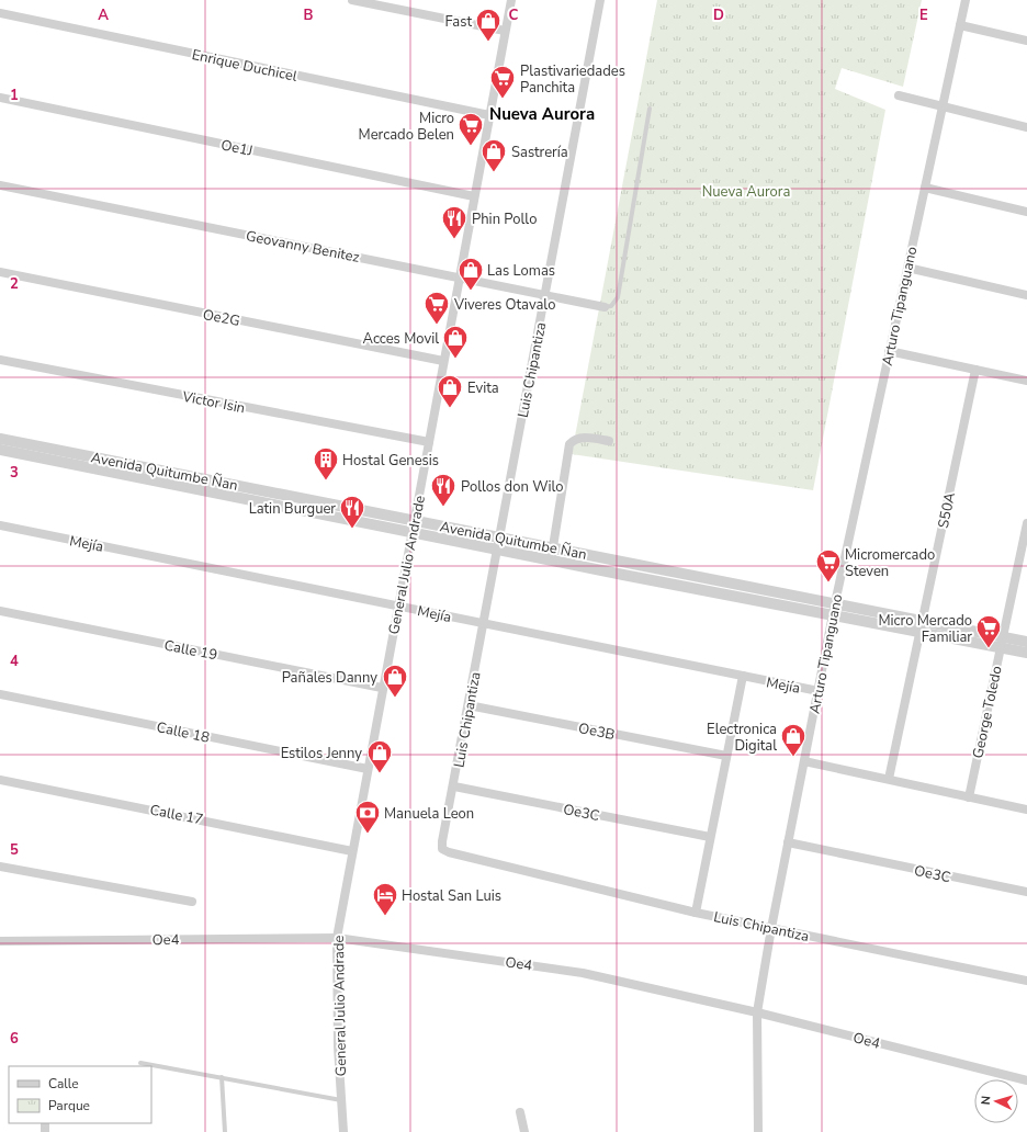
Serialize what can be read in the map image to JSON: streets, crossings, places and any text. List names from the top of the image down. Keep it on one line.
{"streets":{"street":["Enrique Duchicel","Oe1J","Geovanny Benitez","Arturo Tipanguano","Oe2G","Luis Chipantiza","Victor Isin","Avenida Quitumbe Ñan","S50A","Mejía","General Julio Andrade","Calle 19","George Toledo","Oe3B","Calle 18","Oe3C","Calle 17","Oe4"]},"crossings":[["Enrique Duchicel","General Julio Andrade"],["Oe1J","General Julio Andrade"],["Geovanny Benitez","Luis Chipantiza"],["Geovanny Benitez","General Julio Andrade"],["Arturo Tipanguano","Luis Chipantiza"],["Arturo Tipanguano","Avenida Quitumbe Ñan"],["Arturo Tipanguano","Mejía"],["Arturo Tipanguano","Oe3C"],["Arturo Tipanguano","Oe4"],["Oe2G","General Julio Andrade"],["Luis Chipantiza","Avenida Quitumbe Ñan"],["Luis Chipantiza","Mejía"],["Luis Chipantiza","Oe3B"],["Luis Chipantiza","Oe3C"],["Victor Isin","General Julio Andrade"],["Avenida Quitumbe Ñan","S50A"],["Avenida Quitumbe Ñan","General Julio Andrade"],["Avenida Quitumbe Ñan","George Toledo"],["Mejía","General Julio Andrade"],["General Julio Andrade","Calle 19"],["General Julio Andrade","Calle 18"],["General Julio Andrade","Calle 17"],["General Julio Andrade","Oe4"]],"districts":["Nueva Aurora"],"parks":["Nueva Aurora"],"places":{"shop":["Fast","Sastrería","Las Lomas","Acces Movil","Evita","Pañales Danny","Electronica Digital","Estilos Jenny"],"supermarket":["Plastivariedades Panchita","Micro Mercado Belen","Viveres Otavalo","Micromercado Steven","Micro Mercado Familiar"],"restaurant":["Phin Pollo","Pollos don Wilo","Latin Burguer"],"building":["Hostal Genesis"],"bank":["Manuela Leon"],"hotel":["Hostal San Luis"]},"legend":["Calle","Parque"],"north":"left","grid":{"columns":["A","B","C","D","E"],"rows":["1","2","3","4","5","6"]}}
